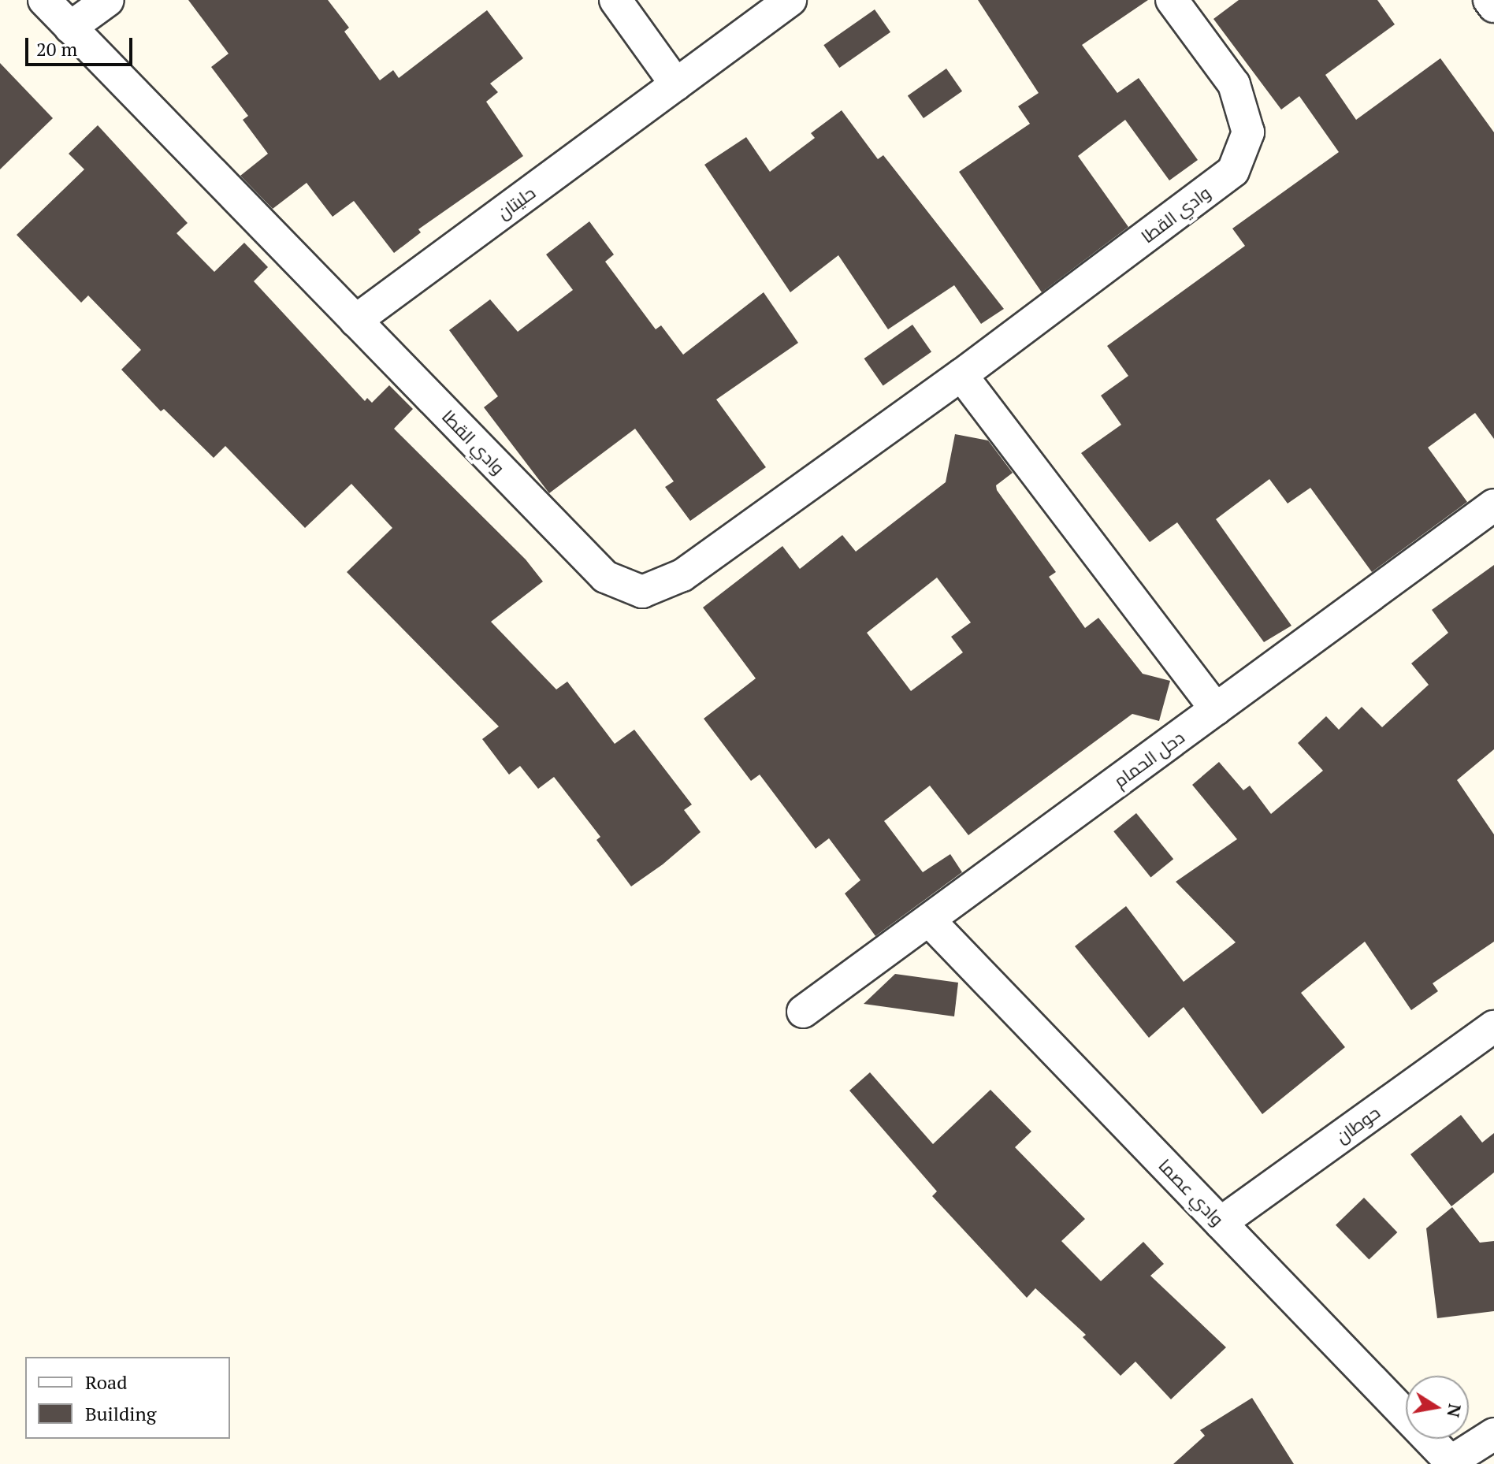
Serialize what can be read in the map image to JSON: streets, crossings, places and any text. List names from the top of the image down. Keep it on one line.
{"streets":{"street":["حليتان","وادي القطا","دحل الحمام","حوطان","وادي عصما"]},"crossings":[["حليتان","وادي القطا"],["دحل الحمام","وادي عصما"],["حوطان","وادي عصما"]],"legend":["Road","Building"],"scale_bar":"20 m","north":"right"}
